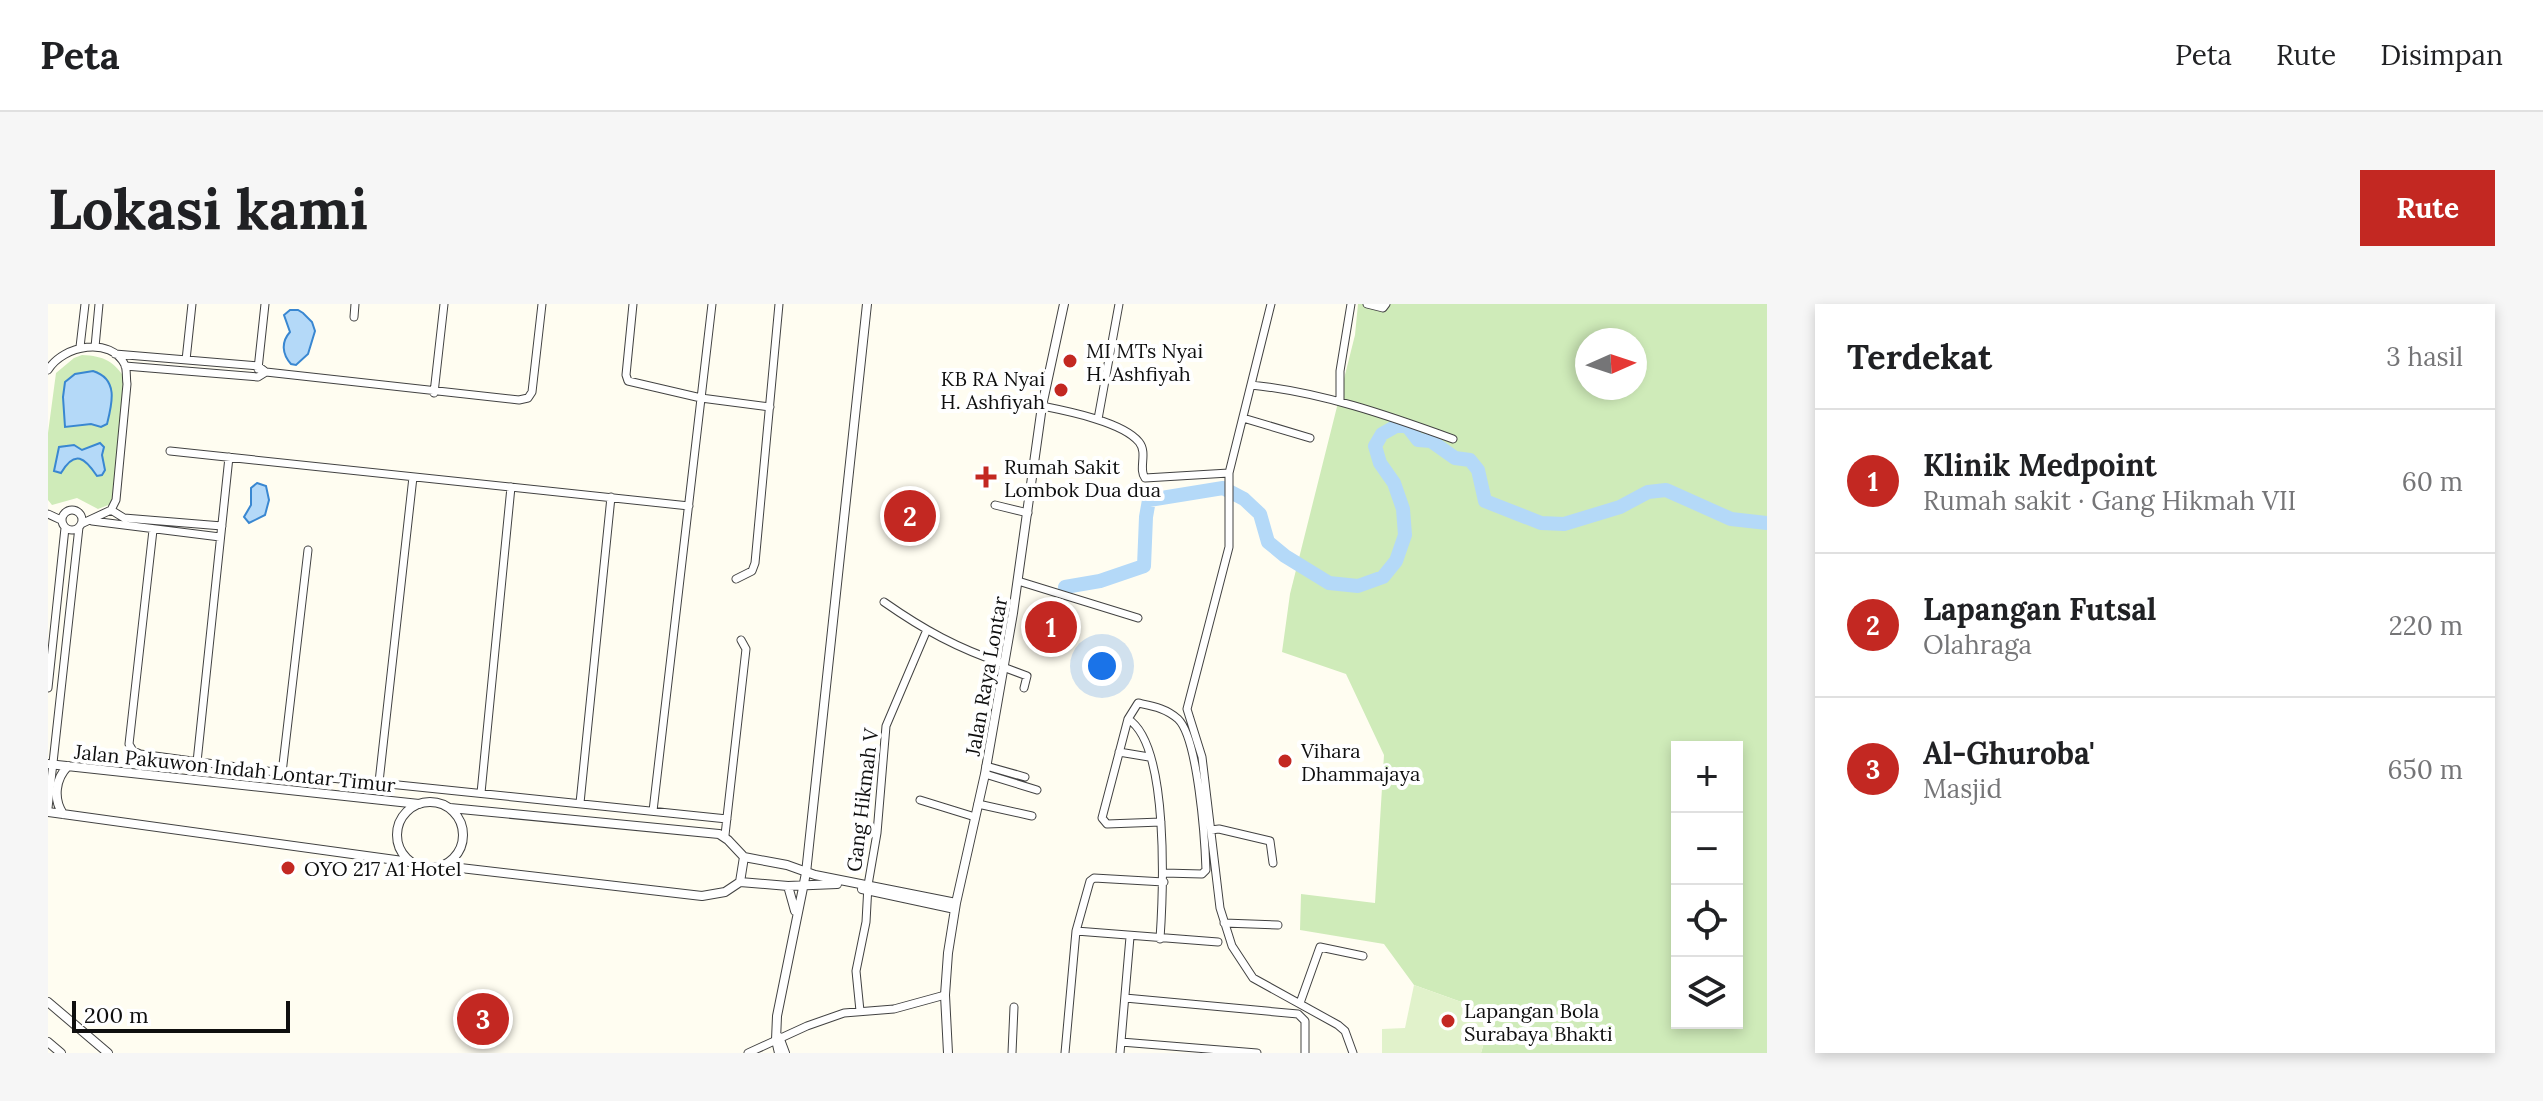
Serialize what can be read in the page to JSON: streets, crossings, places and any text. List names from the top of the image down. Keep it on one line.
{"streets":{"street":["Jalan Raya Lontar","Jalan Pakuwon Indah Lontar Timur","Gang Hikmah V"]},"places":{"other":["MI MTs Nyai H. Ashfiyah","KB RA Nyai H. Ashfiyah","Vihara Dhammajaya","OYO 217 A1 Hotel","Lapangan Bola Surabaya Bhakti"],"health":["Rumah Sakit Lombok Dua dua"]},"scale_bar":"200 m","north":"right","page":{"header":"Peta","nav":["Peta","Rute","Disimpan"],"buttons":"Rute","title":"Lokasi kami","heading":["Terdekat","3 hasil"],"list":[{"mark":"1","name":"Klinik Medpoint","note":"Rumah sakit · Gang Hikmah VII","value":"60 m"},{"mark":"2","name":"Lapangan Futsal","note":"Olahraga","value":"220 m"},{"mark":"3","name":"Al-Ghuroba'","note":"Masjid","value":"650 m"}],"pins":["2","1","3"],"map_buttons":["+","−"],"scale":"200 m"}}
